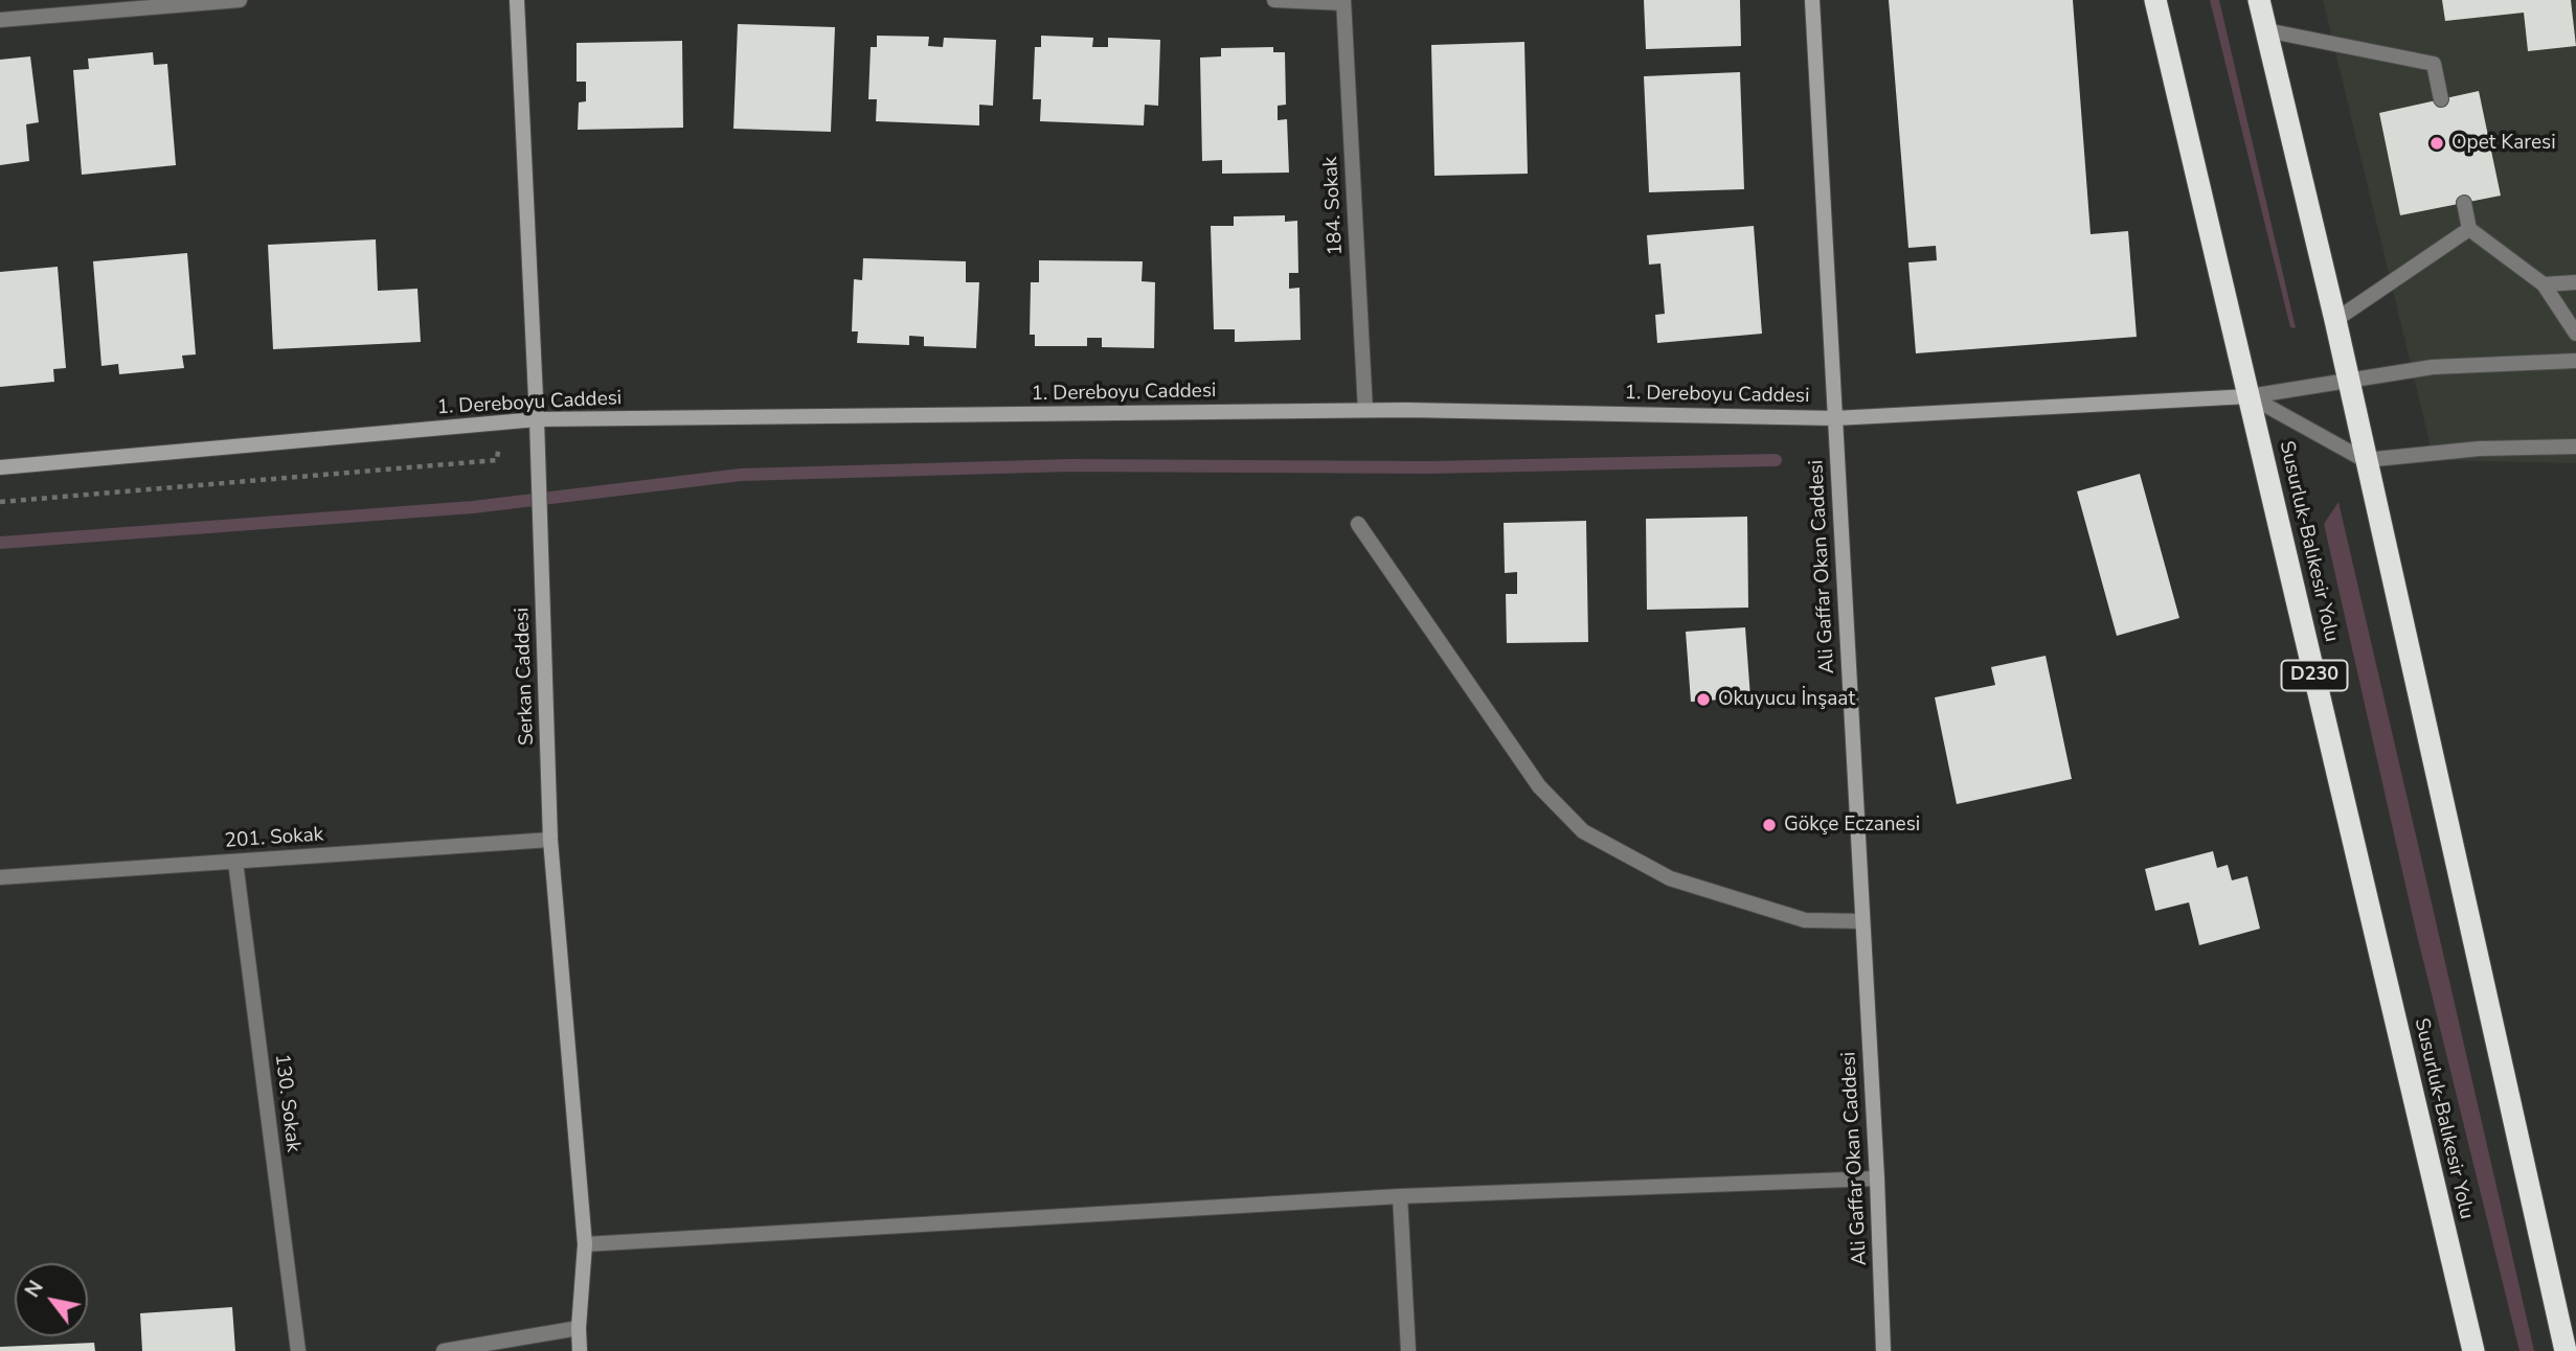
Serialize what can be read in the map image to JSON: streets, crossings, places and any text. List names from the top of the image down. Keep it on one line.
{"streets":{"highway":["Susurluk-Balıkesir Yolu","D230"],"main road":["1. Dereboyu Caddesi","Ali Gaffar Okan Caddesi","Serkan Caddesi"],"street":["184. Sokak","201. Sokak","130. Sokak"]},"crossings":[["184. Sokak","1. Dereboyu Caddesi"],["1. Dereboyu Caddesi","Susurluk-Balıkesir Yolu"],["1. Dereboyu Caddesi","Ali Gaffar Okan Caddesi"],["1. Dereboyu Caddesi","Serkan Caddesi"],["Serkan Caddesi","201. Sokak"],["201. Sokak","130. Sokak"]],"places":["Opet Karesi","Okuyucu İnşaat","Gökçe Eczanesi"],"north":"top left"}
